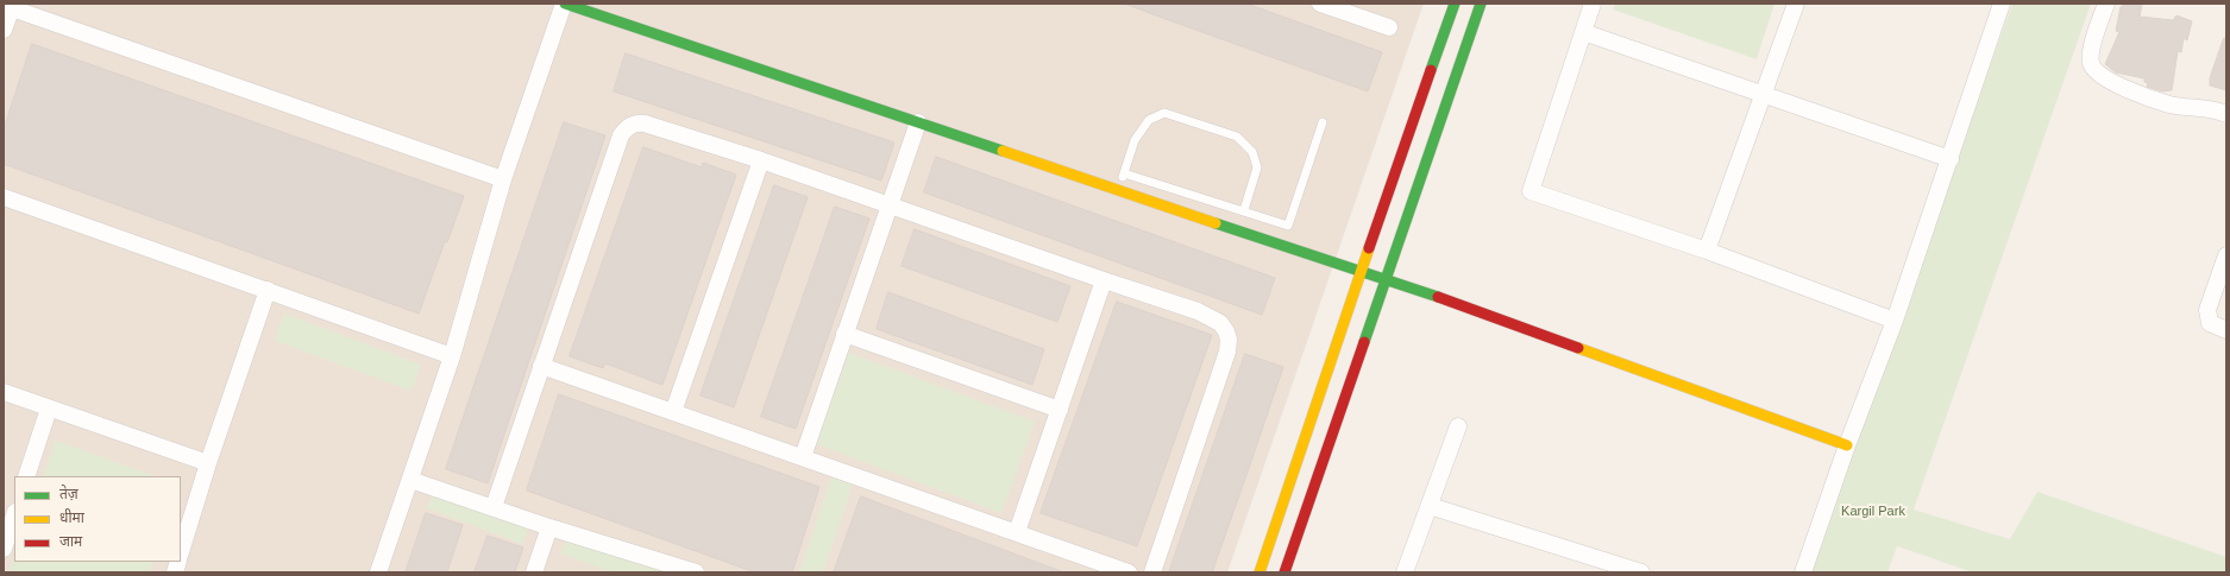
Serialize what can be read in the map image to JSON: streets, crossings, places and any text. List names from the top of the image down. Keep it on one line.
{"parks":["Kargil Park"],"legend":["तेज़","धीमा","जाम"]}
